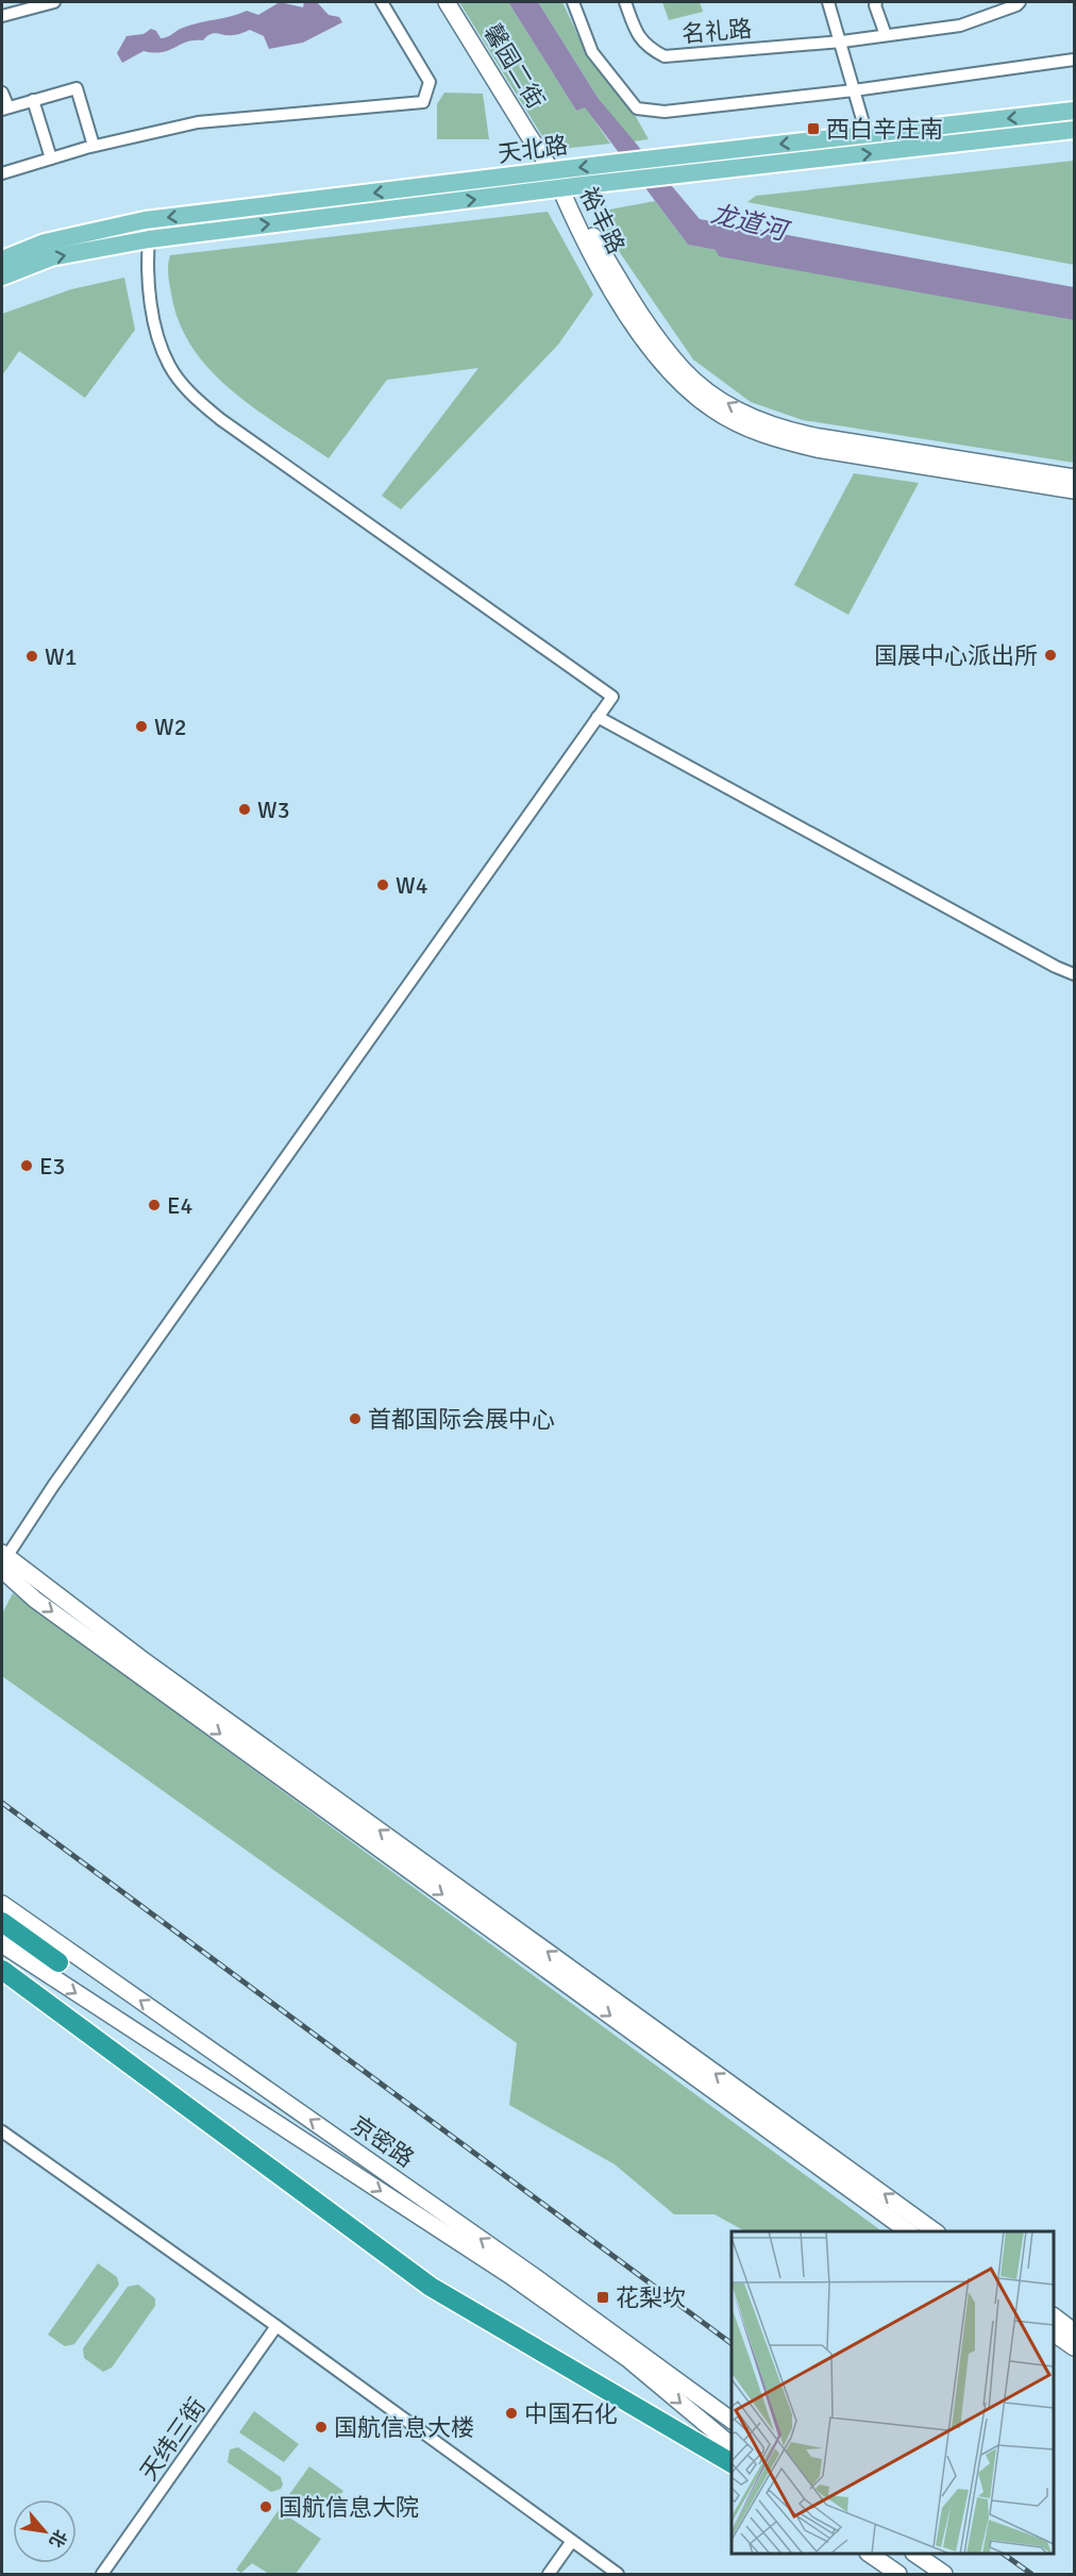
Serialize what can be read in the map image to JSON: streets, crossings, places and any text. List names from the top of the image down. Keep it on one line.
{"streets":{"main road":["天北路"],"street":["名礼路","馨园二街","裕丰路","京密路","天纬三街"]},"crossings":[["馨园二街","天北路"],["馨园二街","裕丰路"],["天北路","裕丰路"]],"water":["龙道河"],"places":{"transit":["西白辛庄南","花梨坎"],"other":["国展中心派出所","W1","W2","W3","W4","E3","E4","首都国际会展中心","中国石化","国航信息大楼","国航信息大院"]},"north":"bottom right"}
